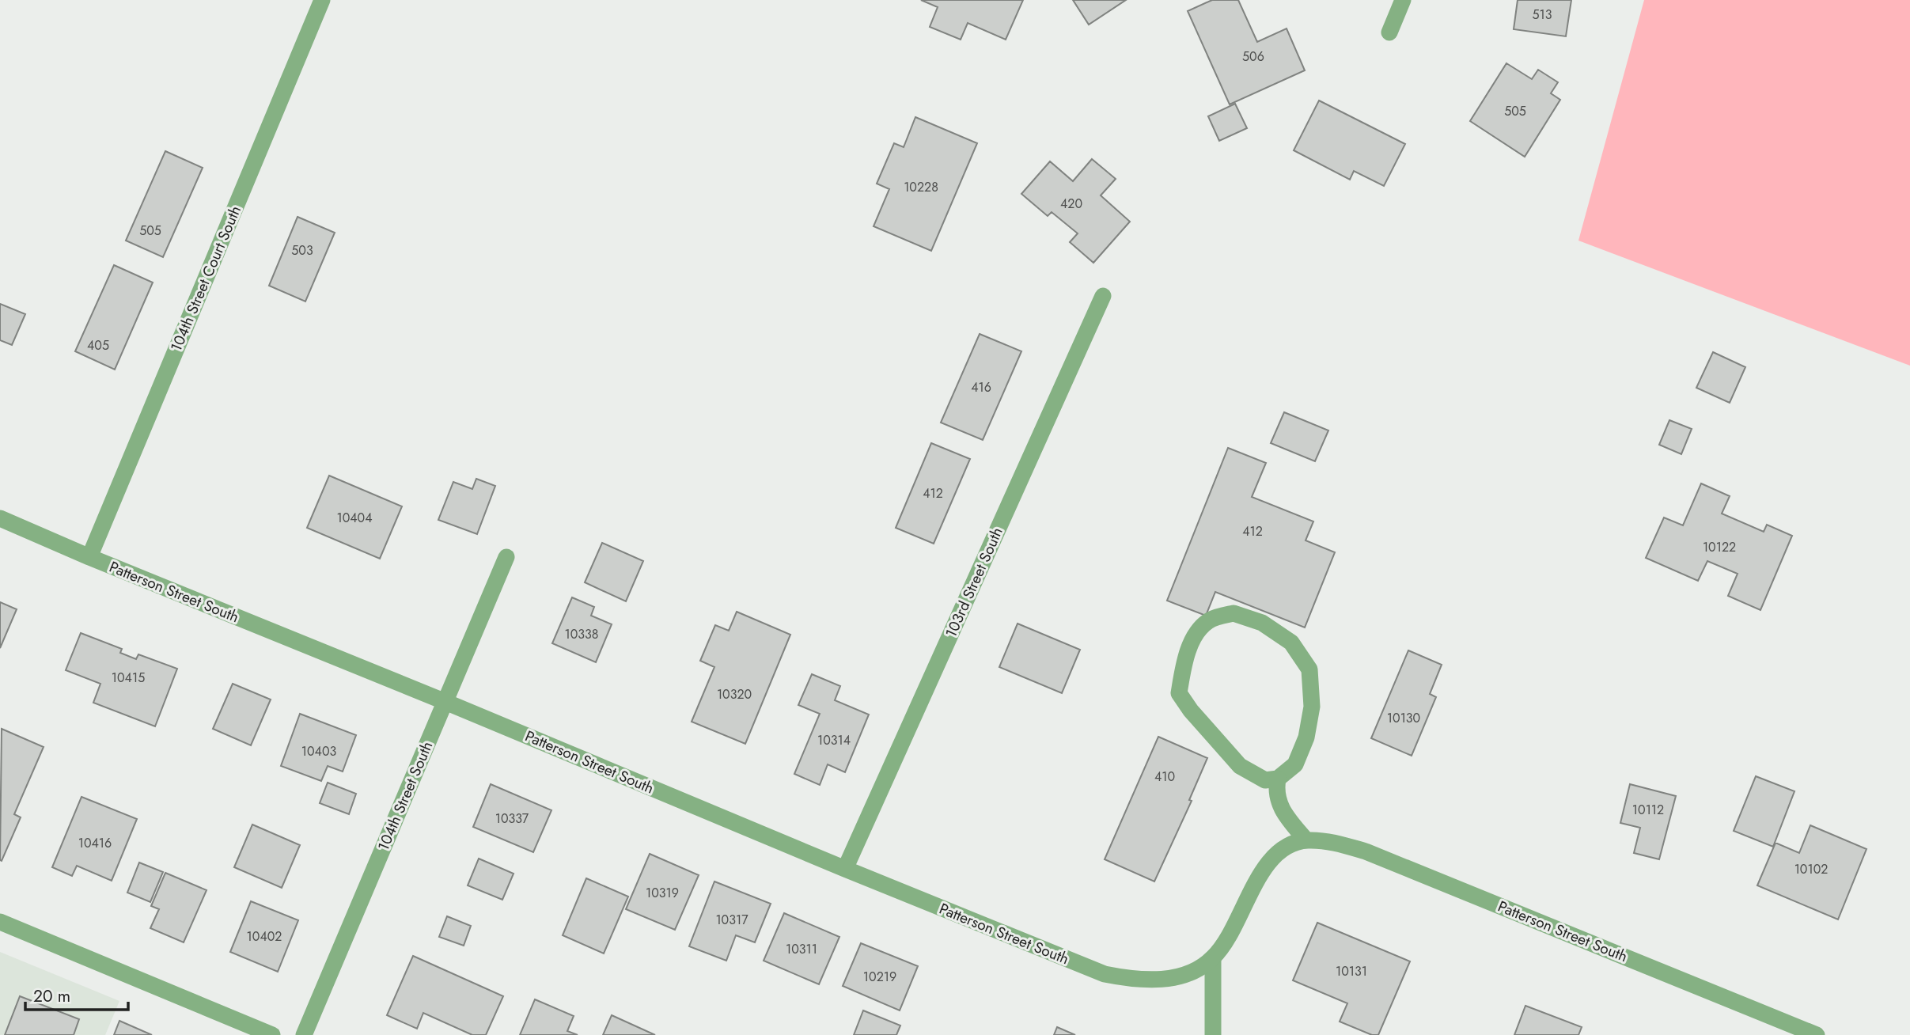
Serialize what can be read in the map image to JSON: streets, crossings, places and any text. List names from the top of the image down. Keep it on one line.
{"streets":{"street":["104th Street Court South","103rd Street South","Patterson Street South","104th Street South"]},"crossings":[["104th Street Court South","Patterson Street South"],["103rd Street South","Patterson Street South"],["Patterson Street South","104th Street South"]],"house_numbers":["513","506","505","10228","420","505","503","405","416","412","10404","412","10122","10338","10415","10320","10130","10314","10403","410","10112","10337","10416","10102","10319","10317","10402","10311","10131","10219"],"scale_bar":"20 m"}
